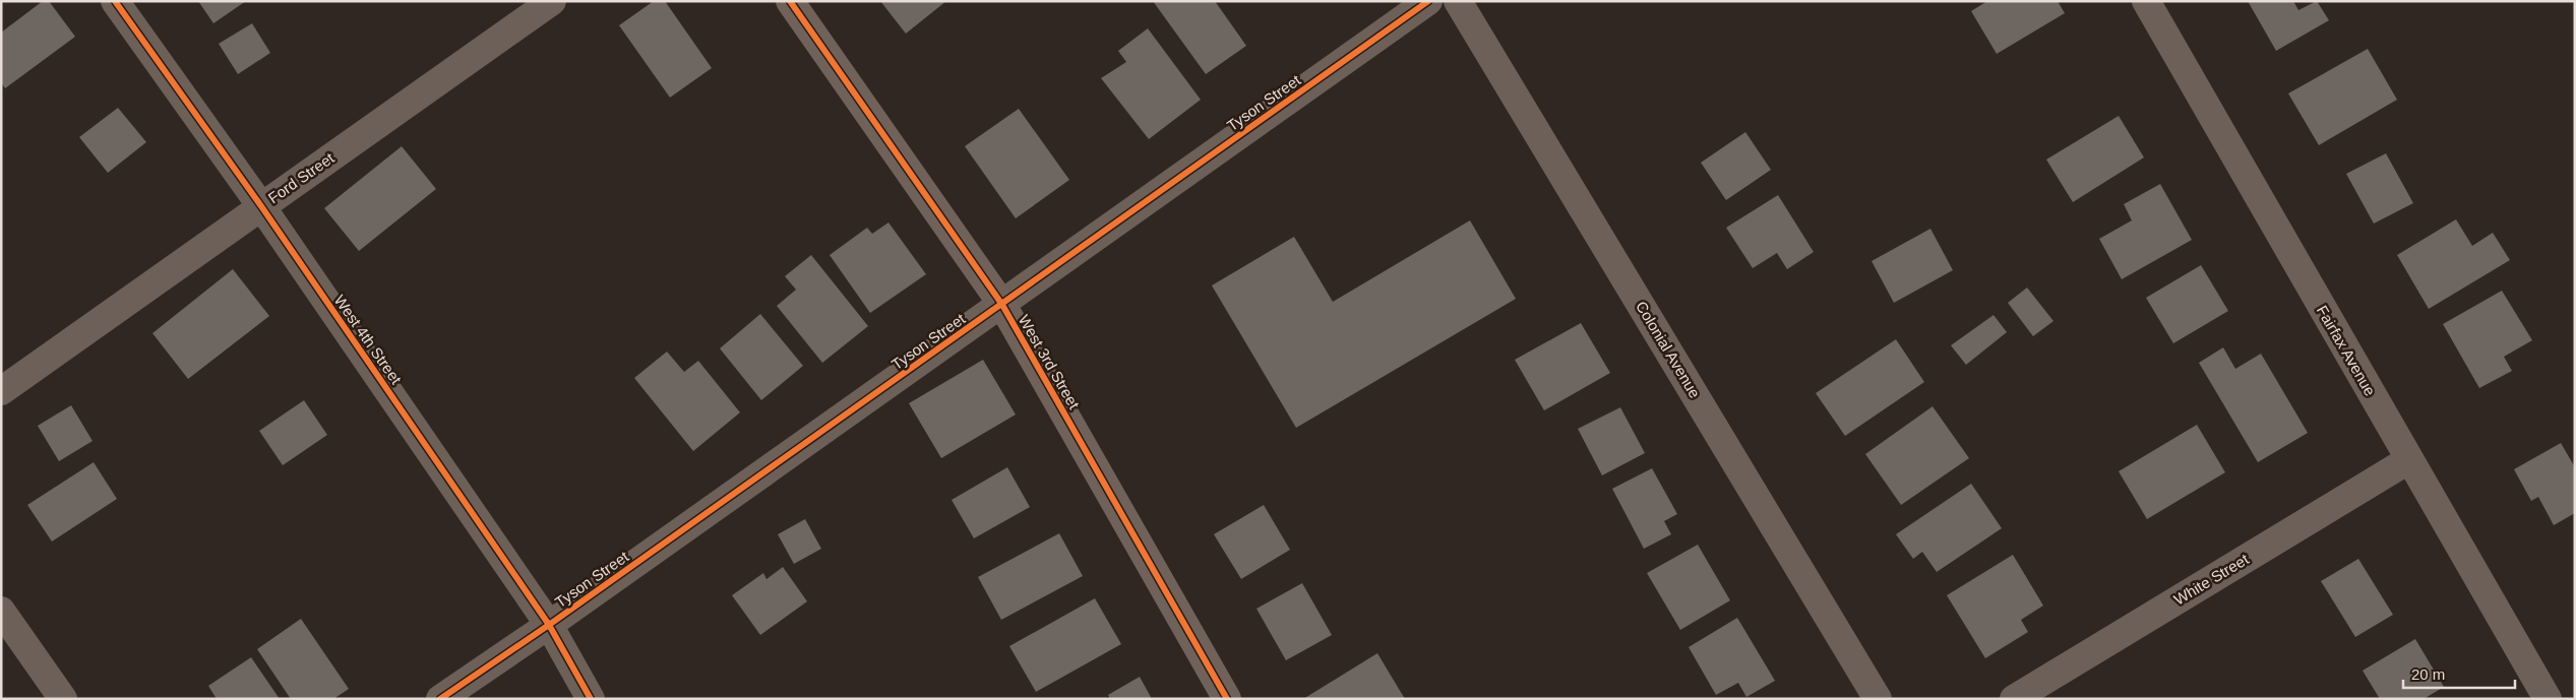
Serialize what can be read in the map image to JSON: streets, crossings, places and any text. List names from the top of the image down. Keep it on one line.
{"streets":{"street":["Tyson Street","Ford Street","West 4th Street","Colonial Avenue","Fairfax Avenue","West 3rd Street","White Street"]},"crossings":[["Tyson Street","West 4th Street"],["Tyson Street","West 3rd Street"],["Ford Street","West 4th Street"],["Fairfax Avenue","White Street"]],"scale_bar":"20 m"}
